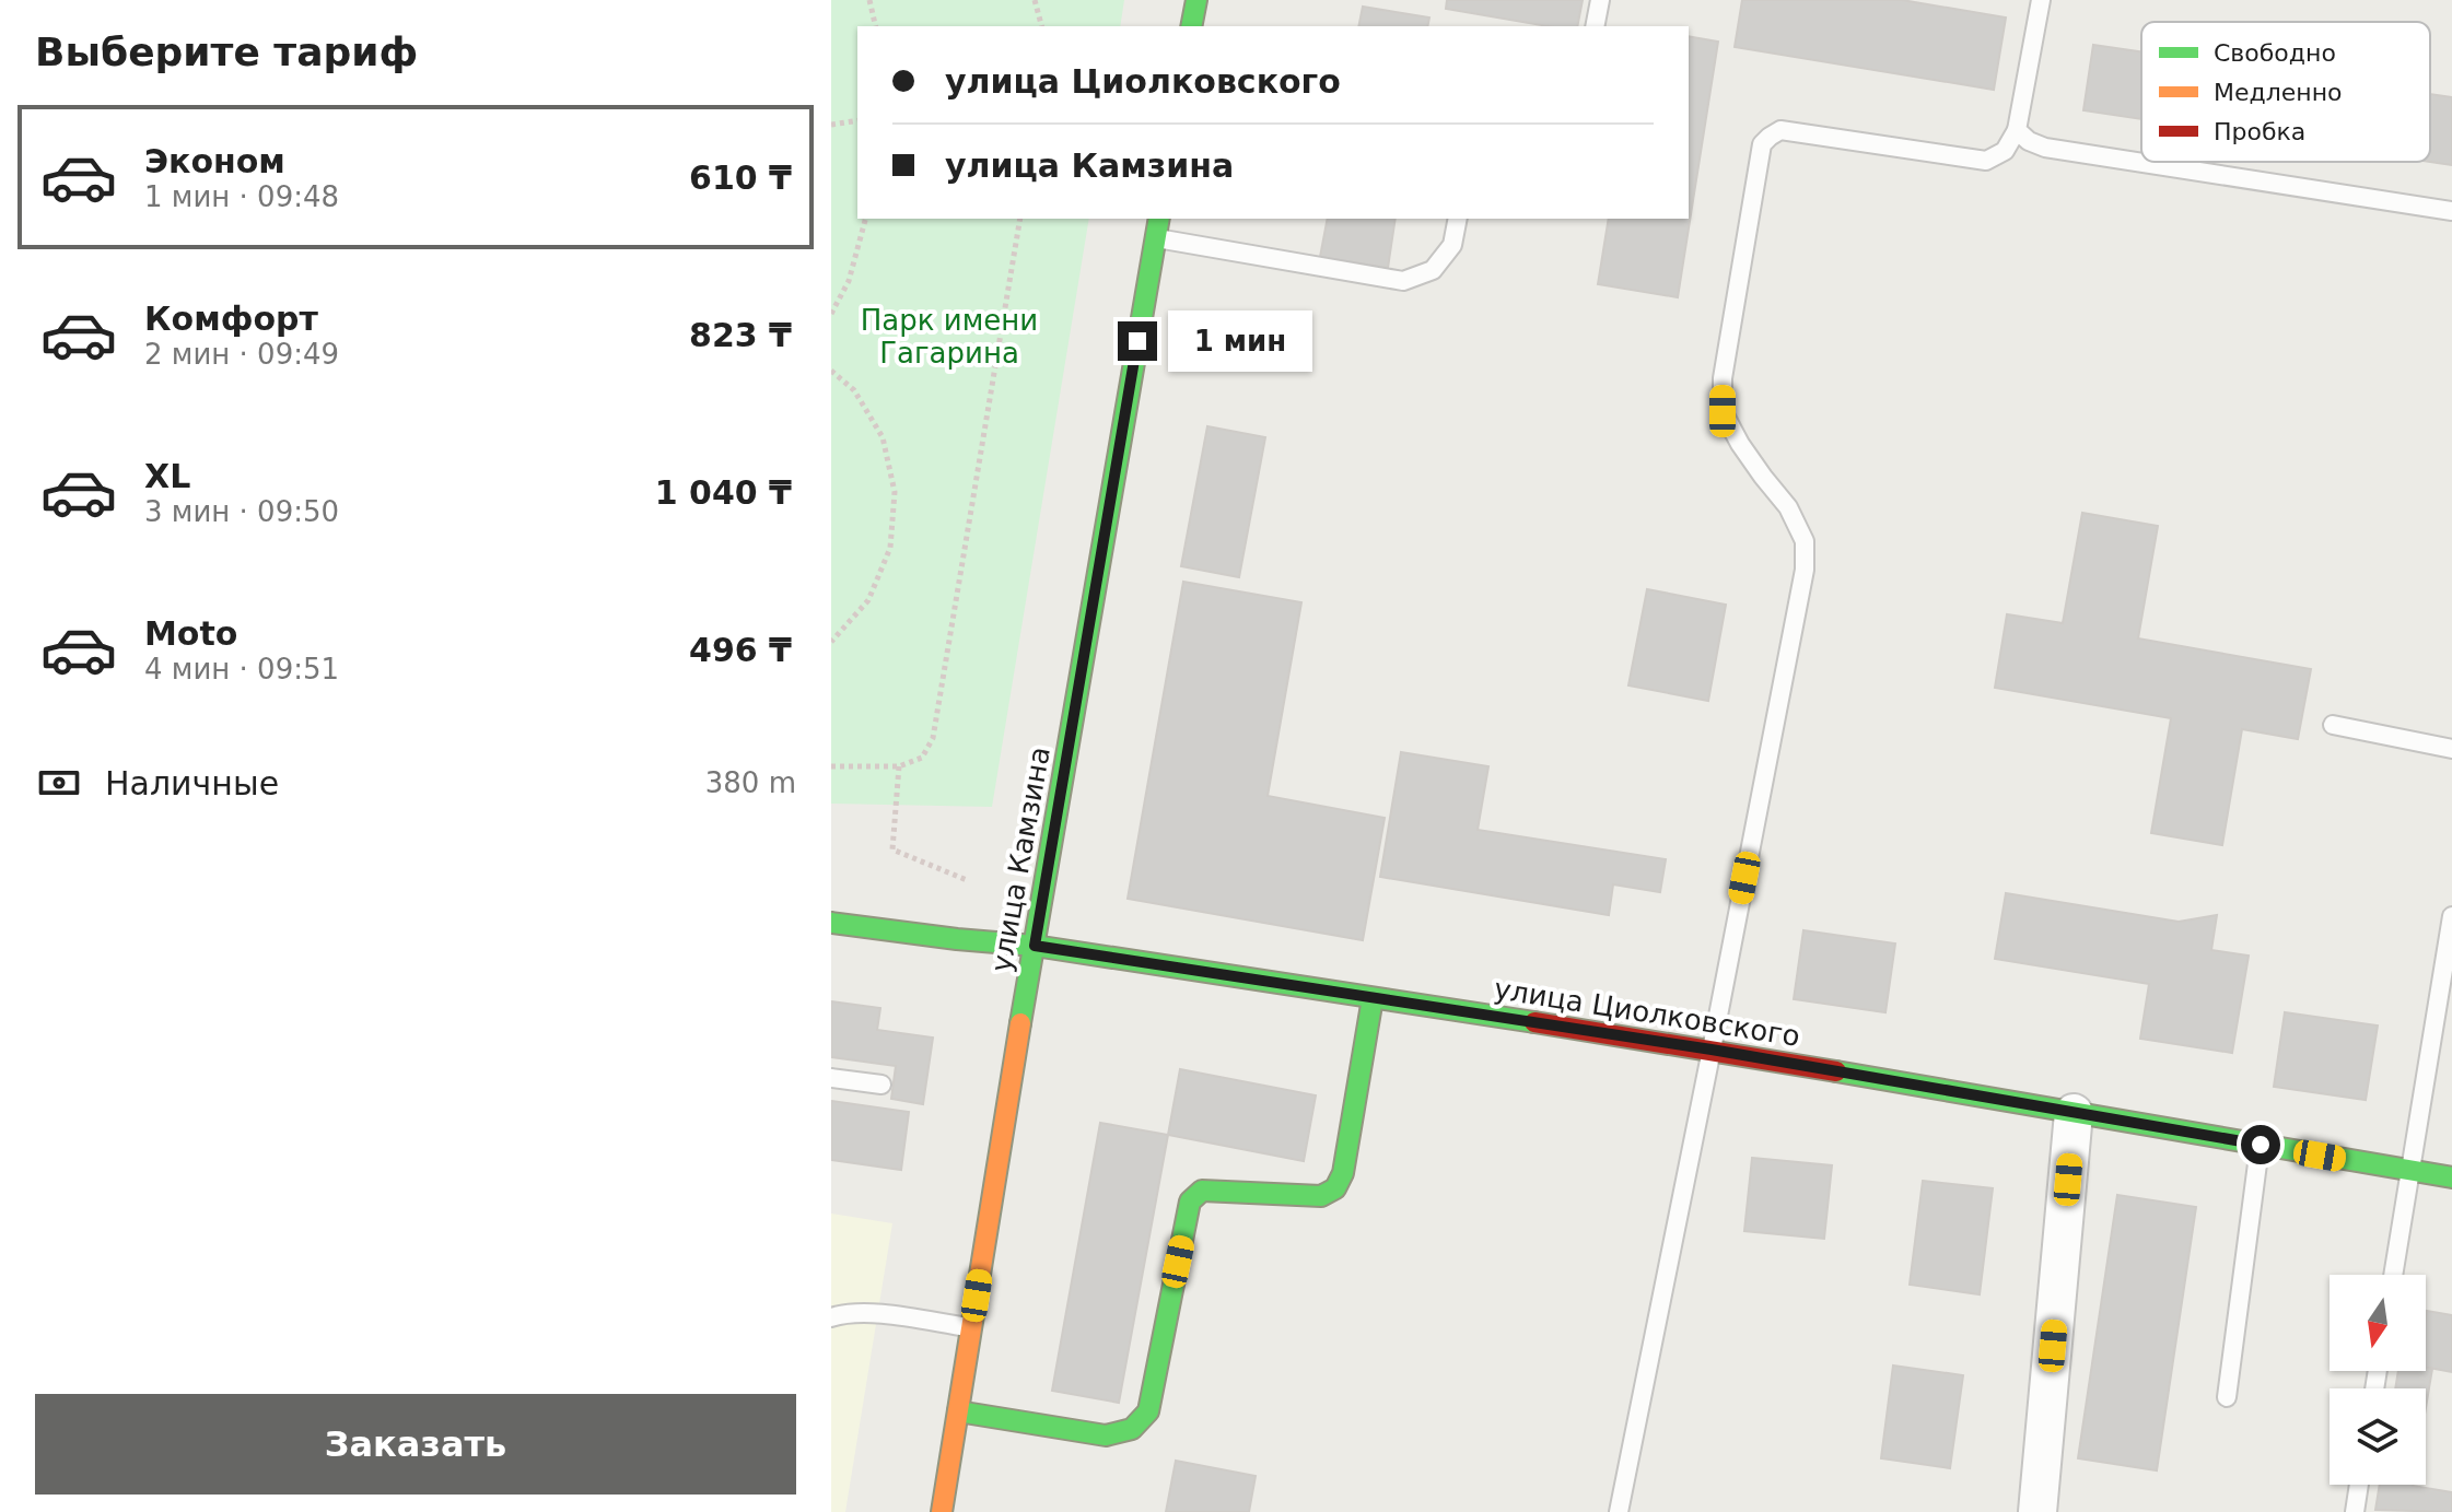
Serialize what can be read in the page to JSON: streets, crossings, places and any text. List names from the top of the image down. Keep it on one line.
{"streets":{"street":["улица Камзина","улица Циолковского"]},"crossings":[["улица Камзина","улица Циолковского"]],"parks":["Парк имени Гагарина"],"legend":["Свободно","Медленно","Пробка"],"north":"bottom","page":{"heading":"Выберите тариф","banner":["улица Циолковского","улица Камзина"],"list":[{"name":"Эконом","note":"1 мин · 09:48","value":"610 ₸"},{"name":"Комфорт","note":"2 мин · 09:49","value":"823 ₸"},{"name":"XL","note":"3 мин · 09:50","value":"1 040 ₸"},{"name":"Moto","note":"4 мин · 09:51","value":"496 ₸"}],"bubble":"1 мин","pay":["Наличные","380 m"],"buttons":"Заказать"}}
